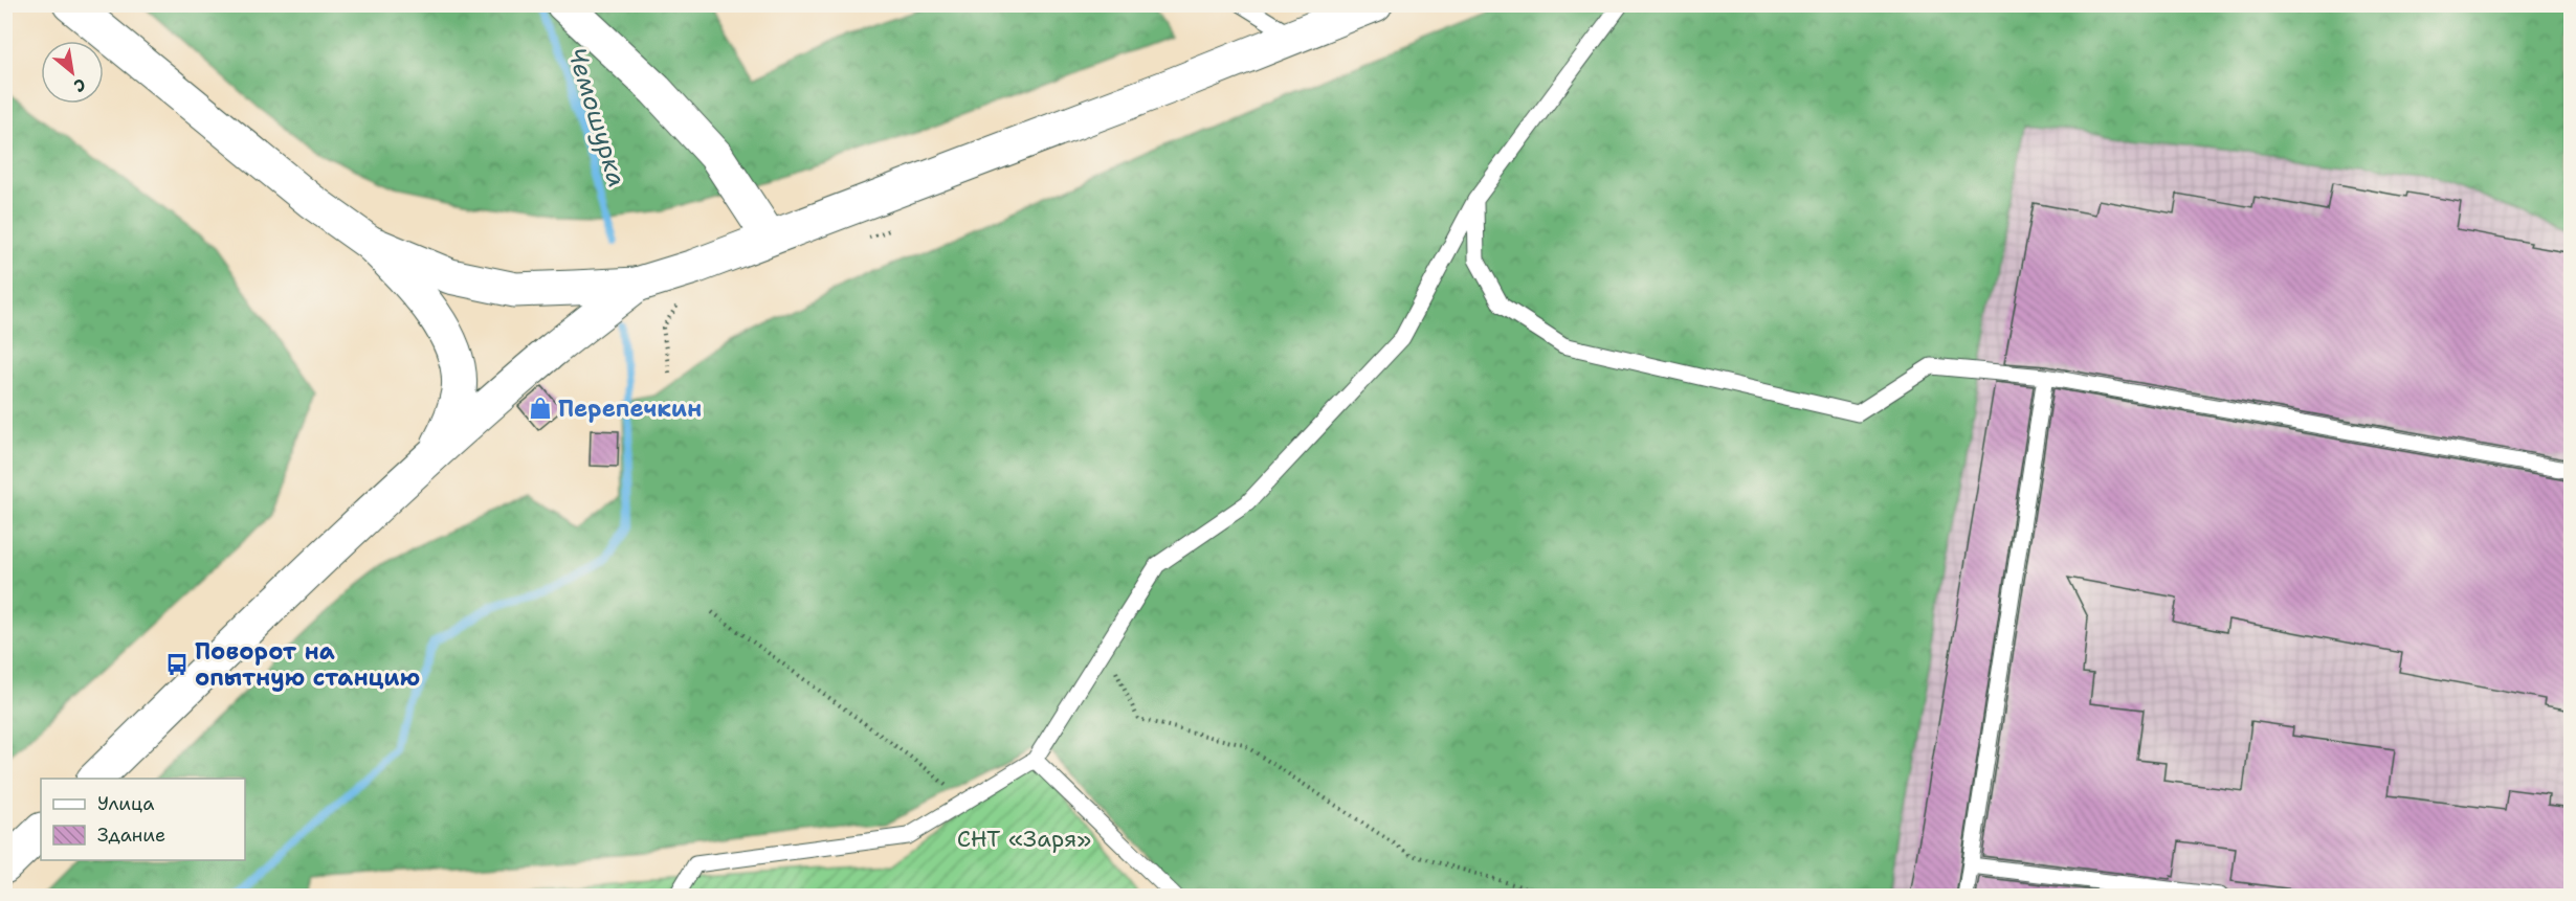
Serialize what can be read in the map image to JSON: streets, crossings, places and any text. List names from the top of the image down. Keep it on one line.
{"water":["Чемошурка"],"parks":["СНТ «Заря»"],"places":{"shop":["Перепечкин"],"bus stop":["Поворот на опытную станцию"]},"legend":["Улица","Здание"],"north":"bottom right"}
